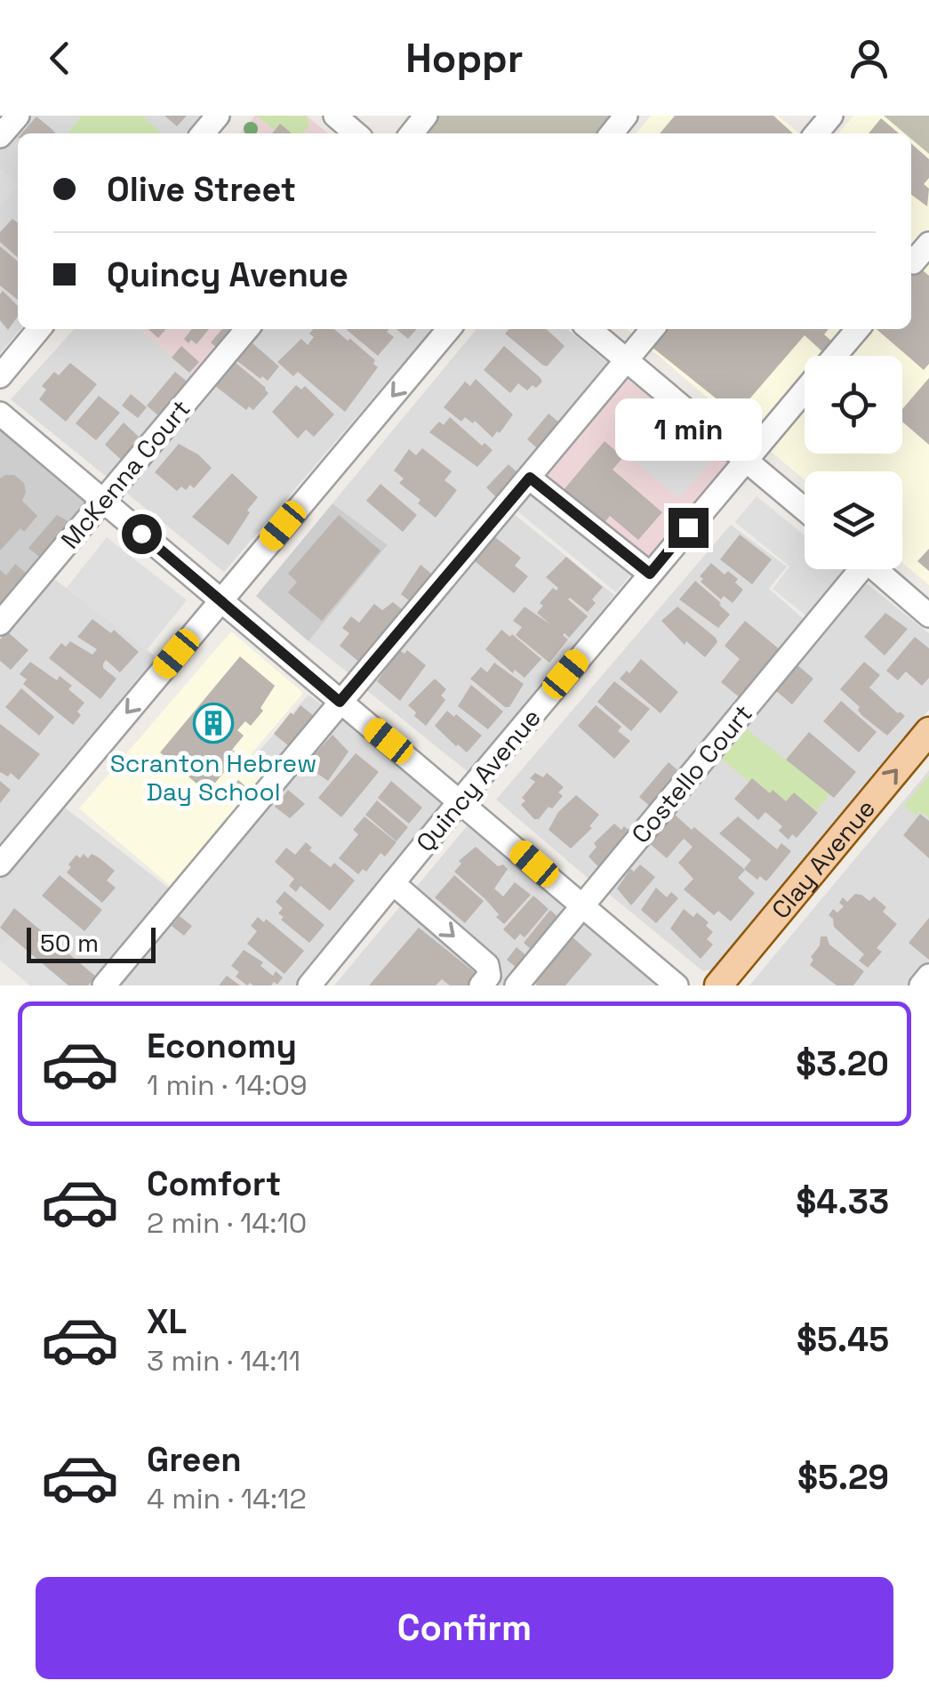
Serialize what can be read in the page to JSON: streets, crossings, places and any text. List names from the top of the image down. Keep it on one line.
{"streets":{"main road":["Clay Avenue"],"street":["McKenna Court","Costello Court","Quincy Avenue"]},"one_way":["Clay Avenue"],"places":{"building":["Scranton Hebrew Day School"]},"scale_bar":"50 m","page":{"header":"Hoppr","banner":["Olive Street","Quincy Avenue"],"bubble":"1 min","scale":"50 m","list":[{"name":"Economy","note":"1 min · 14:09","value":"$3.20"},{"name":"Comfort","note":"2 min · 14:10","value":"$4.33"},{"name":"XL","note":"3 min · 14:11","value":"$5.45"},{"name":"Green","note":"4 min · 14:12","value":"$5.29"}],"buttons":"Confirm"}}
